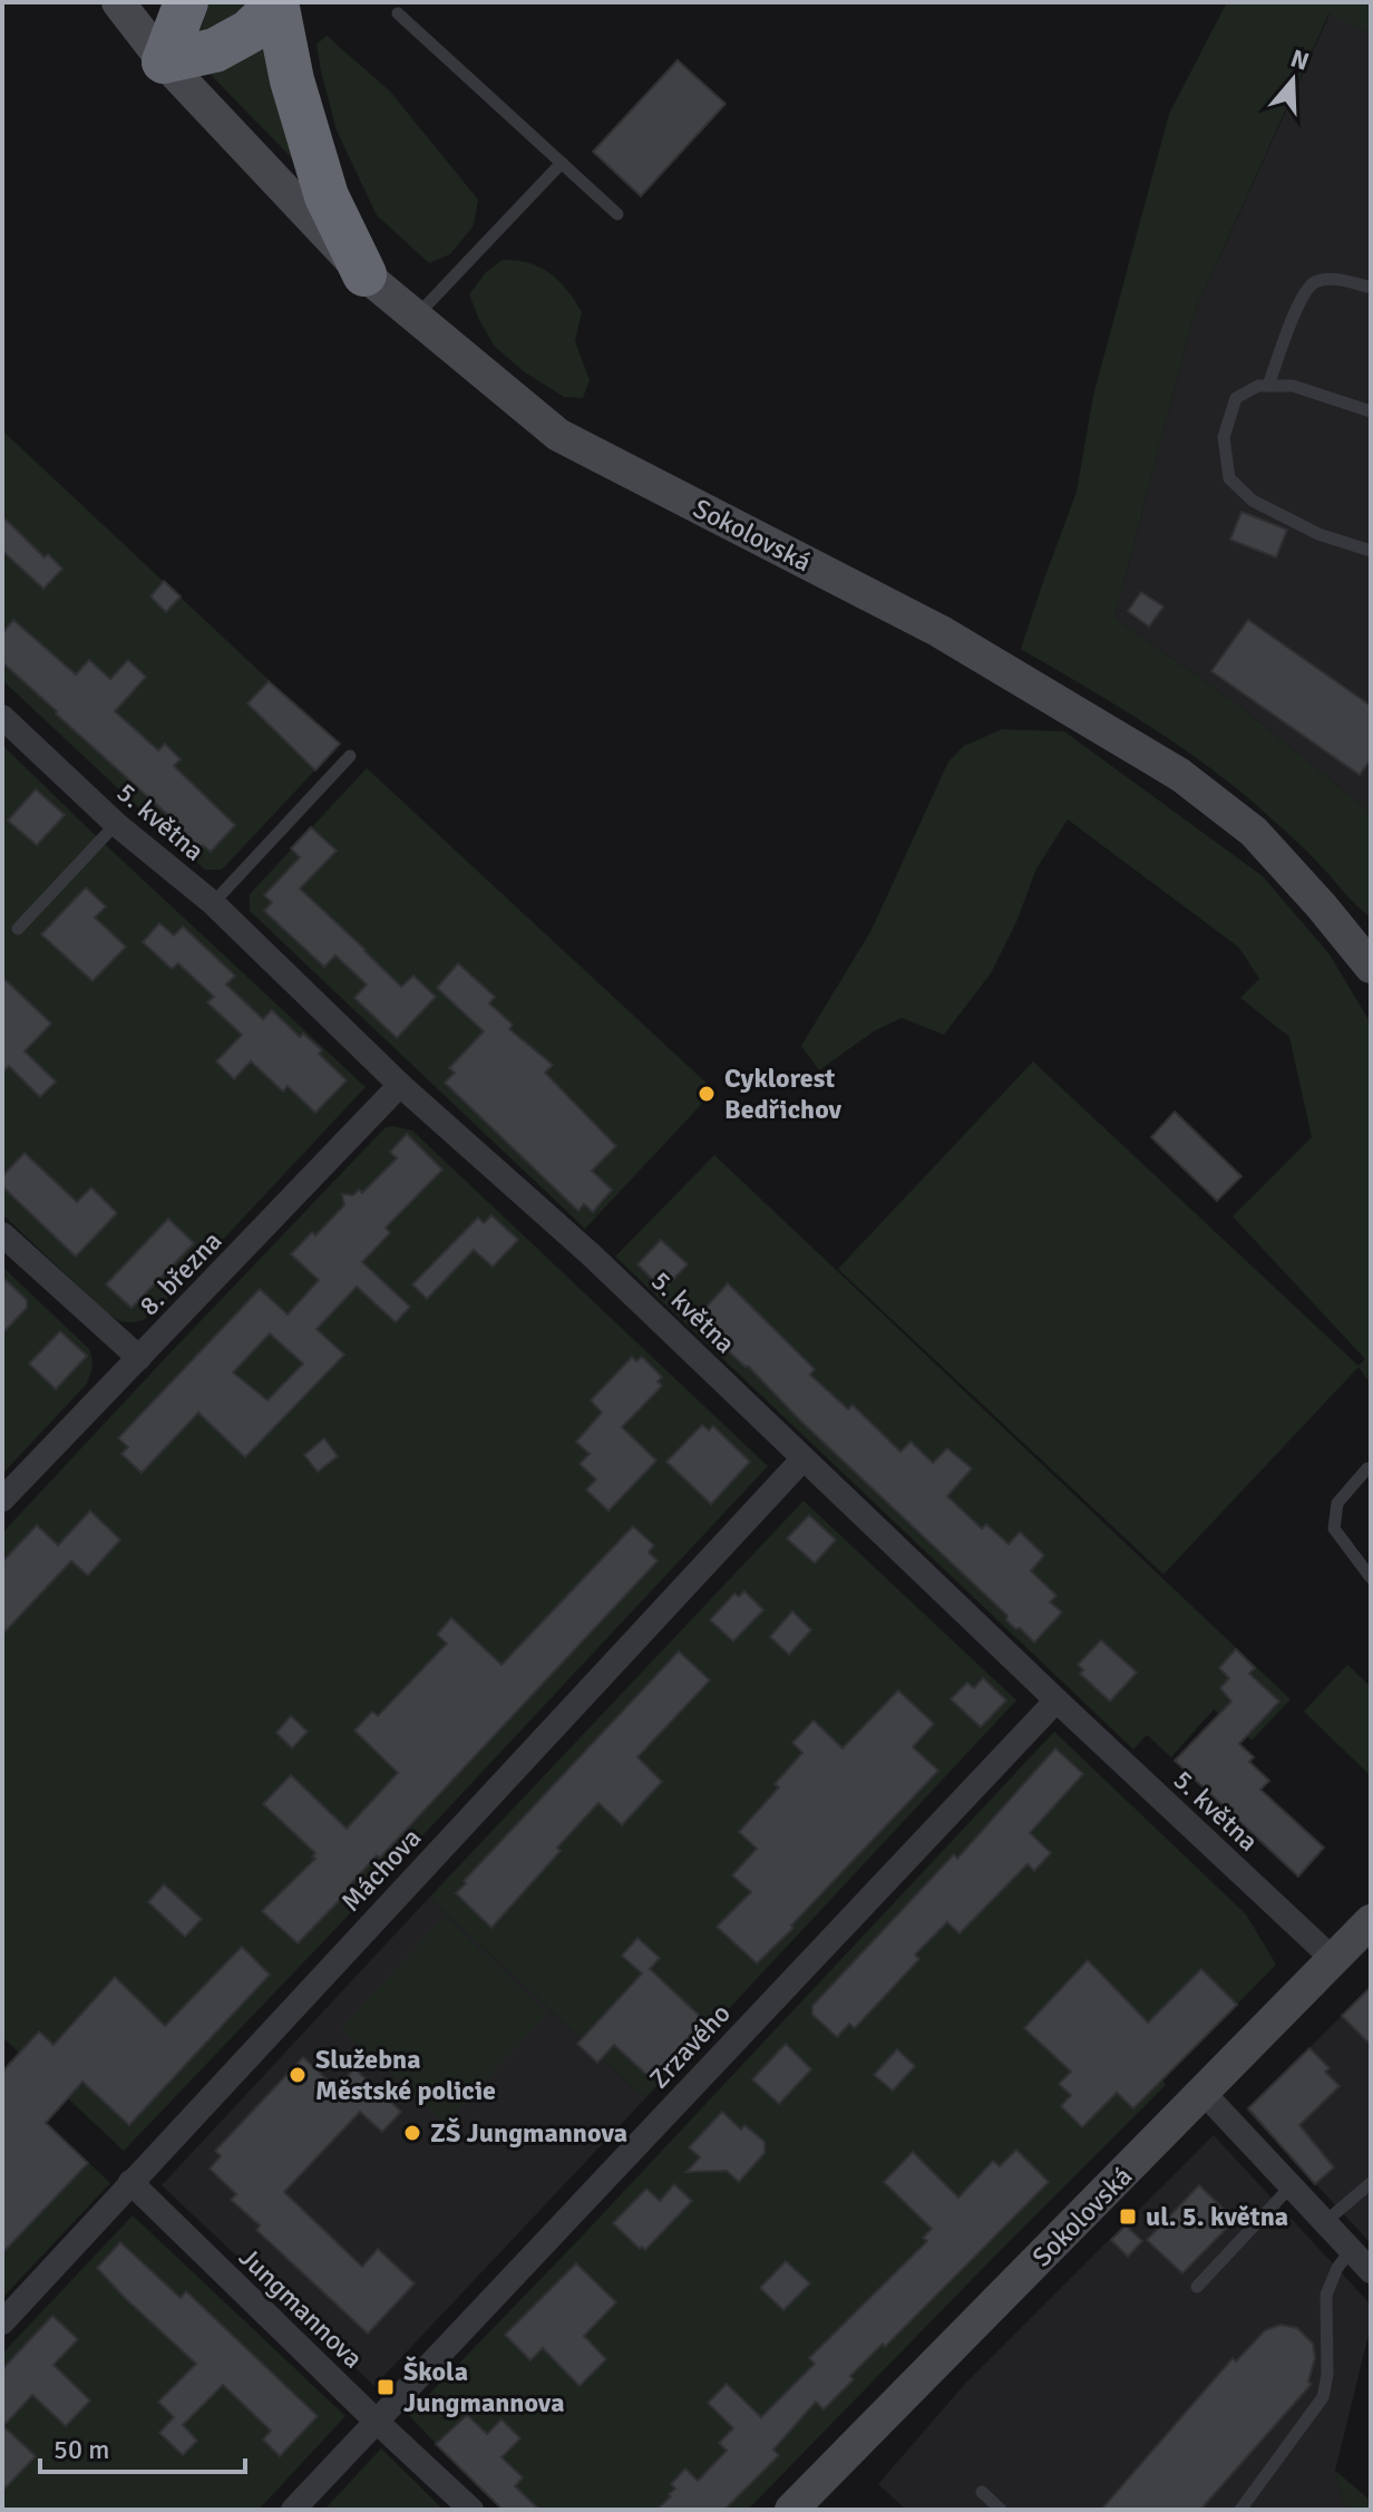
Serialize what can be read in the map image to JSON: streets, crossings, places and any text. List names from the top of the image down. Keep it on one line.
{"streets":{"street":["Sokolovská","5. května","8. března","Máchova","Zrzavého","Jungmannova"]},"crossings":[["Sokolovská","5. května"],["5. května","8. března"],["5. května","Máchova"],["5. května","Zrzavého"],["Máchova","Jungmannova"],["Zrzavého","Jungmannova"]],"places":{"other":["Cyklorest Bedřichov","Služebna Městské policie","ZŠ Jungmannova"],"transit":["ul. 5. května","Škola Jungmannova"]},"scale_bar":"50 m","north":"top"}
